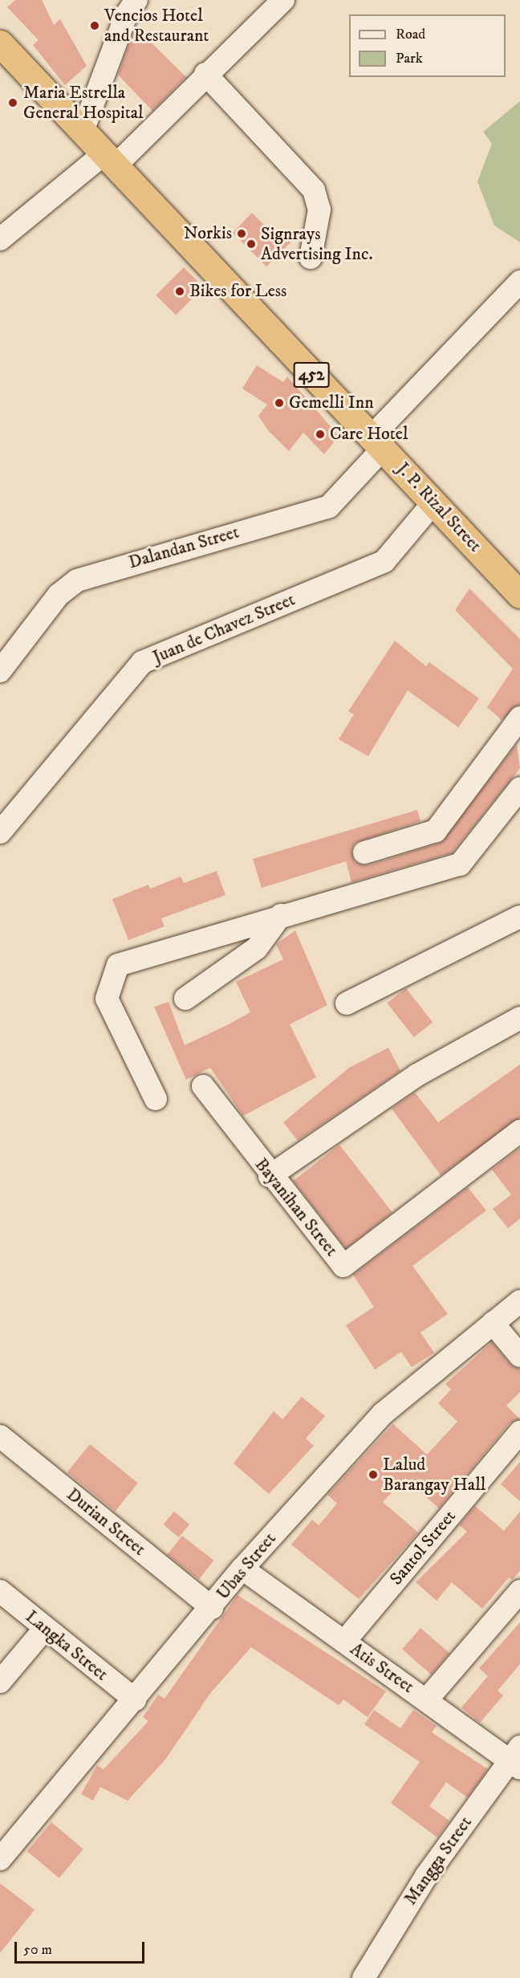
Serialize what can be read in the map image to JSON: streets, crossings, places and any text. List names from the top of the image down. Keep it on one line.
{"streets":{"highway":["452","J. P. Rizal Street"],"street":["Dalandan Street","Juan de Chavez Street","Bayanihan Street","Durian Street","Santol Street","Ubas Street","Langka Street","Atis Street","Mangga Street"]},"crossings":[["J. P. Rizal Street","Dalandan Street"],["J. P. Rizal Street","Juan de Chavez Street"],["Durian Street","Ubas Street"],["Santol Street","Atis Street"],["Ubas Street","Langka Street"],["Ubas Street","Atis Street"],["Atis Street","Mangga Street"]],"places":["Vencios Hotel and Restaurant","Maria Estrella General Hospital","Norkis","Signrays Advertising Inc.","Bikes for Less","Gemelli Inn","Care Hotel","Lalud Barangay Hall"],"legend":["Road","Park"],"scale_bar":"50 m"}
